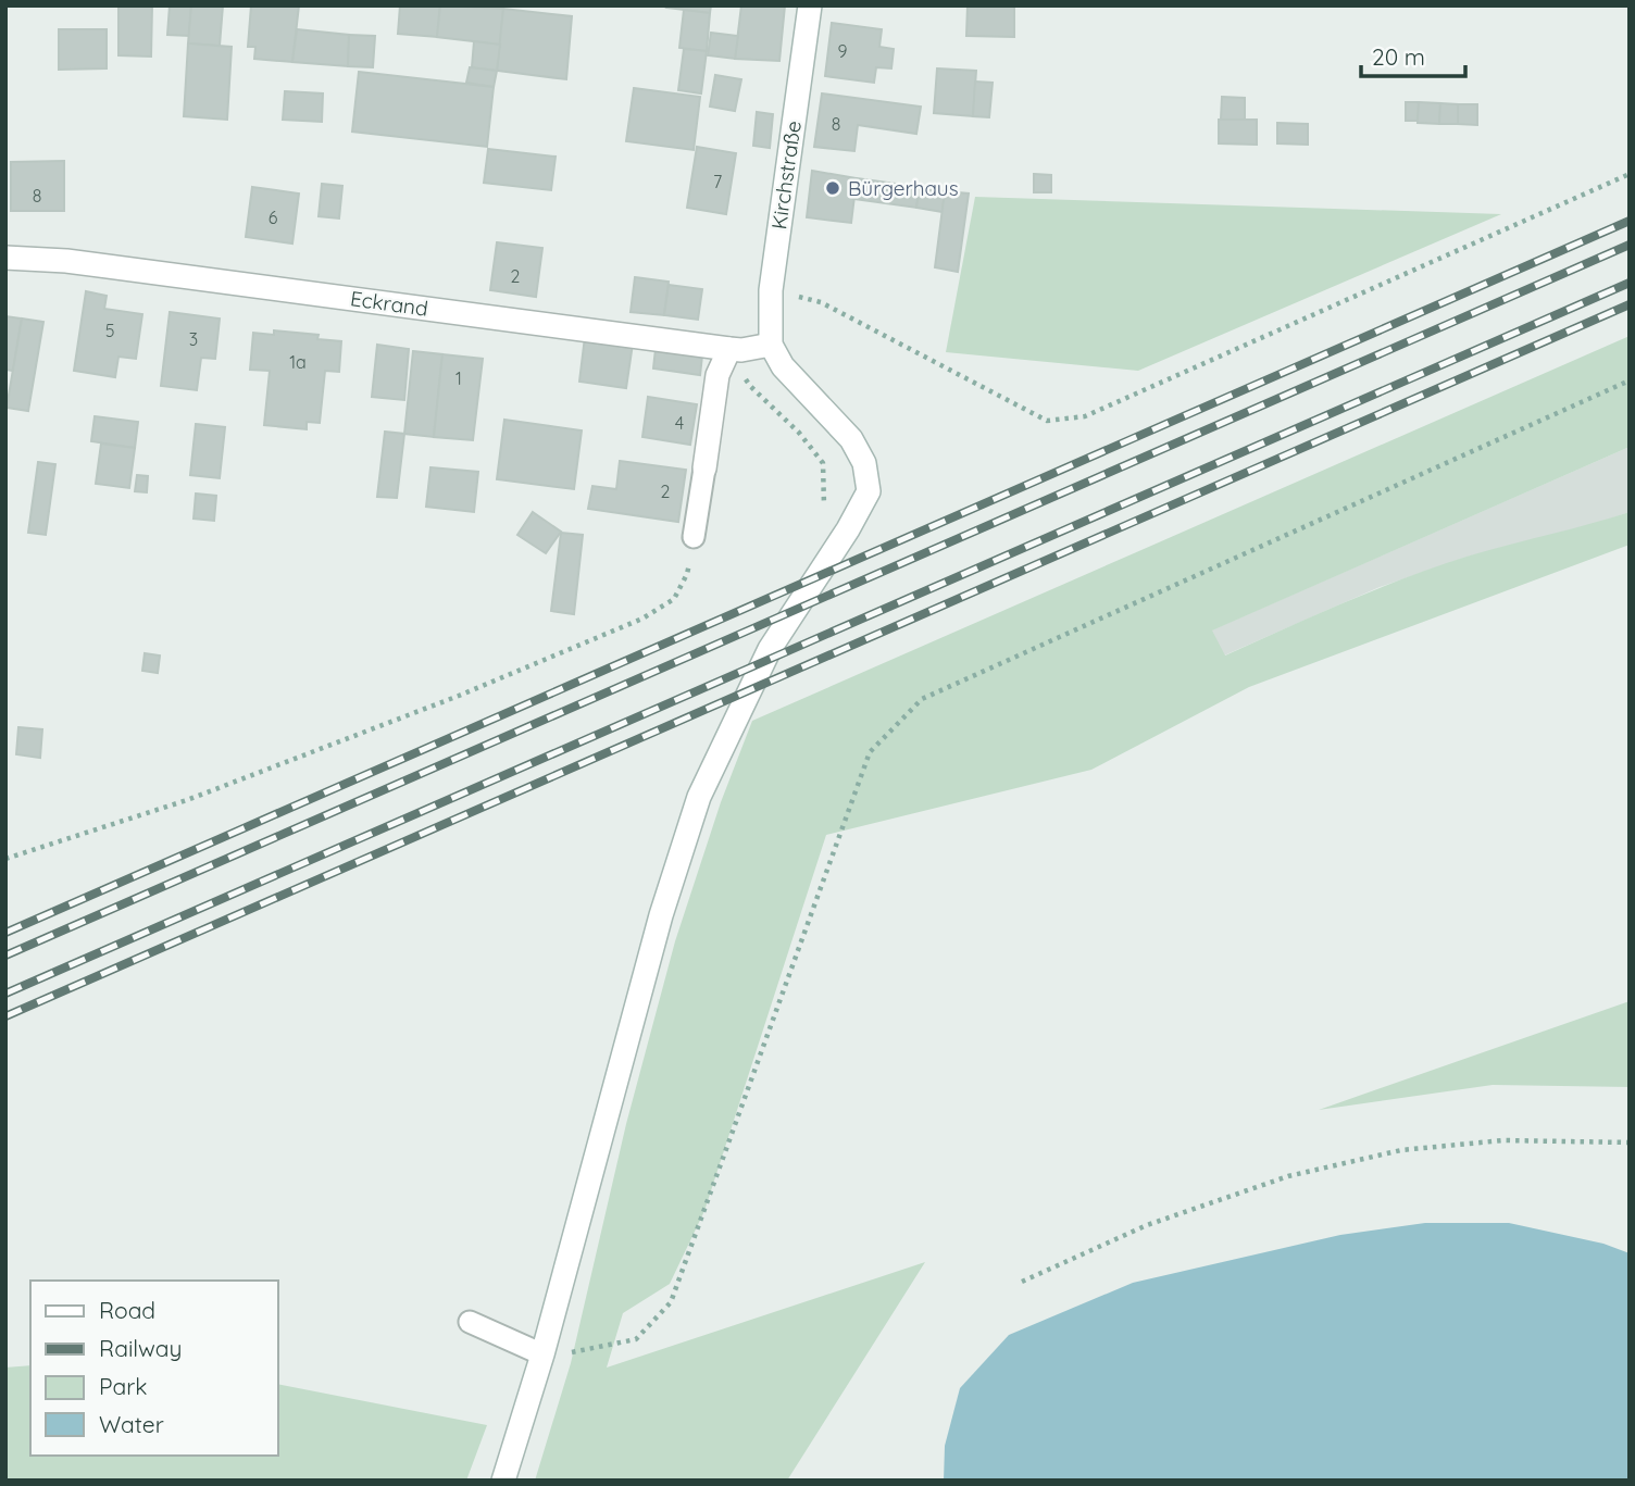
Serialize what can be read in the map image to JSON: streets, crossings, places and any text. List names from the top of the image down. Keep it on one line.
{"streets":{"street":["Kirchstraße","Eckrand"]},"crossings":[["Kirchstraße","Eckrand"]],"places":["Bürgerhaus"],"house_numbers":["9","8","7","8","6","2","5","3","1a","1","4","2"],"legend":["Road","Railway","Park","Water"],"scale_bar":"20 m"}
